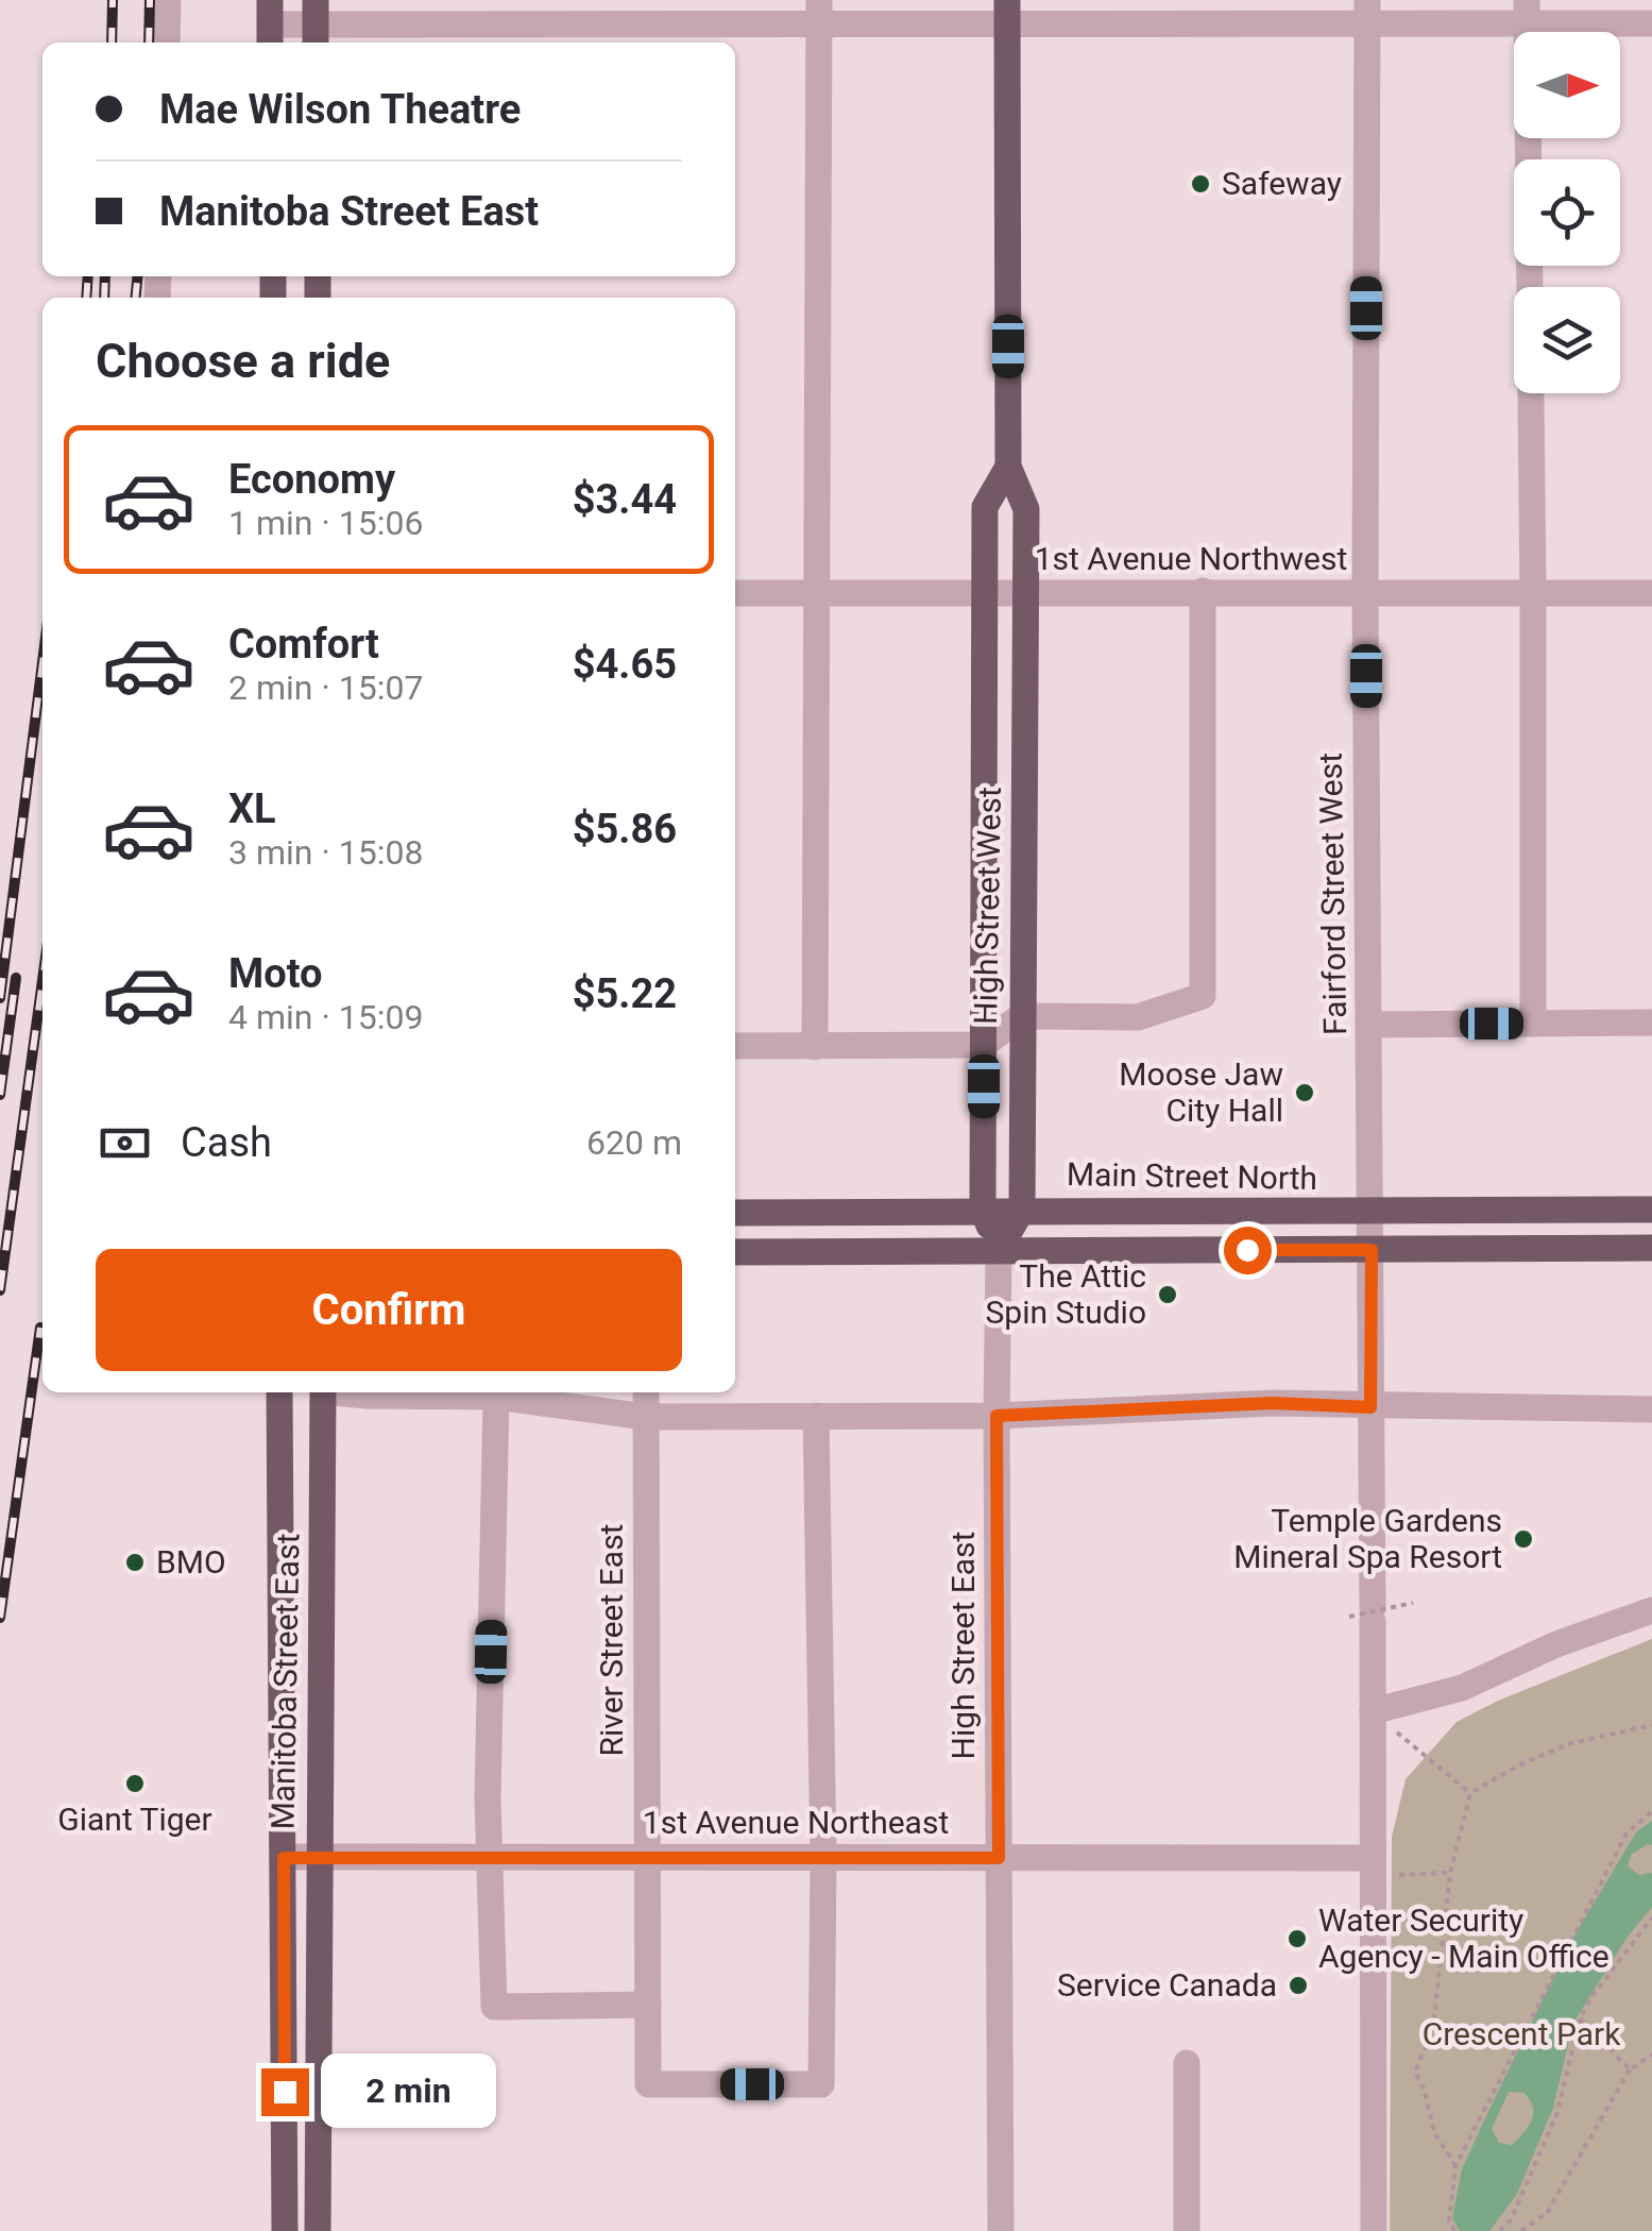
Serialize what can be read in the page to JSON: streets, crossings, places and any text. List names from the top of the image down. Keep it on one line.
{"streets":{"main road":["High Street West","Main Street North","Manitoba Street East"],"street":["1st Avenue Northwest","Fairford Street West","River Street East","High Street East","1st Avenue Northeast"]},"crossings":[["1st Avenue Northwest","Fairford Street West"],["1st Avenue Northwest","High Street West"],["Fairford Street West","Main Street North"],["Fairford Street West","1st Avenue Northeast"],["High Street West","Main Street North"],["High Street West","High Street East"],["River Street East","1st Avenue Northeast"],["High Street East","1st Avenue Northeast"],["Manitoba Street East","1st Avenue Northeast"]],"parks":["Crescent Park"],"places":["Safeway","Moose Jaw City Hall","The Attic Spin Studio","Temple Gardens Mineral Spa Resort","BMO","Giant Tiger","Water Security Agency - Main Office","Service Canada"],"north":"right","page":{"banner":["Mae Wilson Theatre","Manitoba Street East"],"heading":"Choose a ride","list":[{"name":"Economy","note":"1 min · 15:06","value":"$3.44"},{"name":"Comfort","note":"2 min · 15:07","value":"$4.65"},{"name":"XL","note":"3 min · 15:08","value":"$5.86"},{"name":"Moto","note":"4 min · 15:09","value":"$5.22"}],"pay":["Cash","620 m"],"buttons":"Confirm","bubble":"2 min"}}
